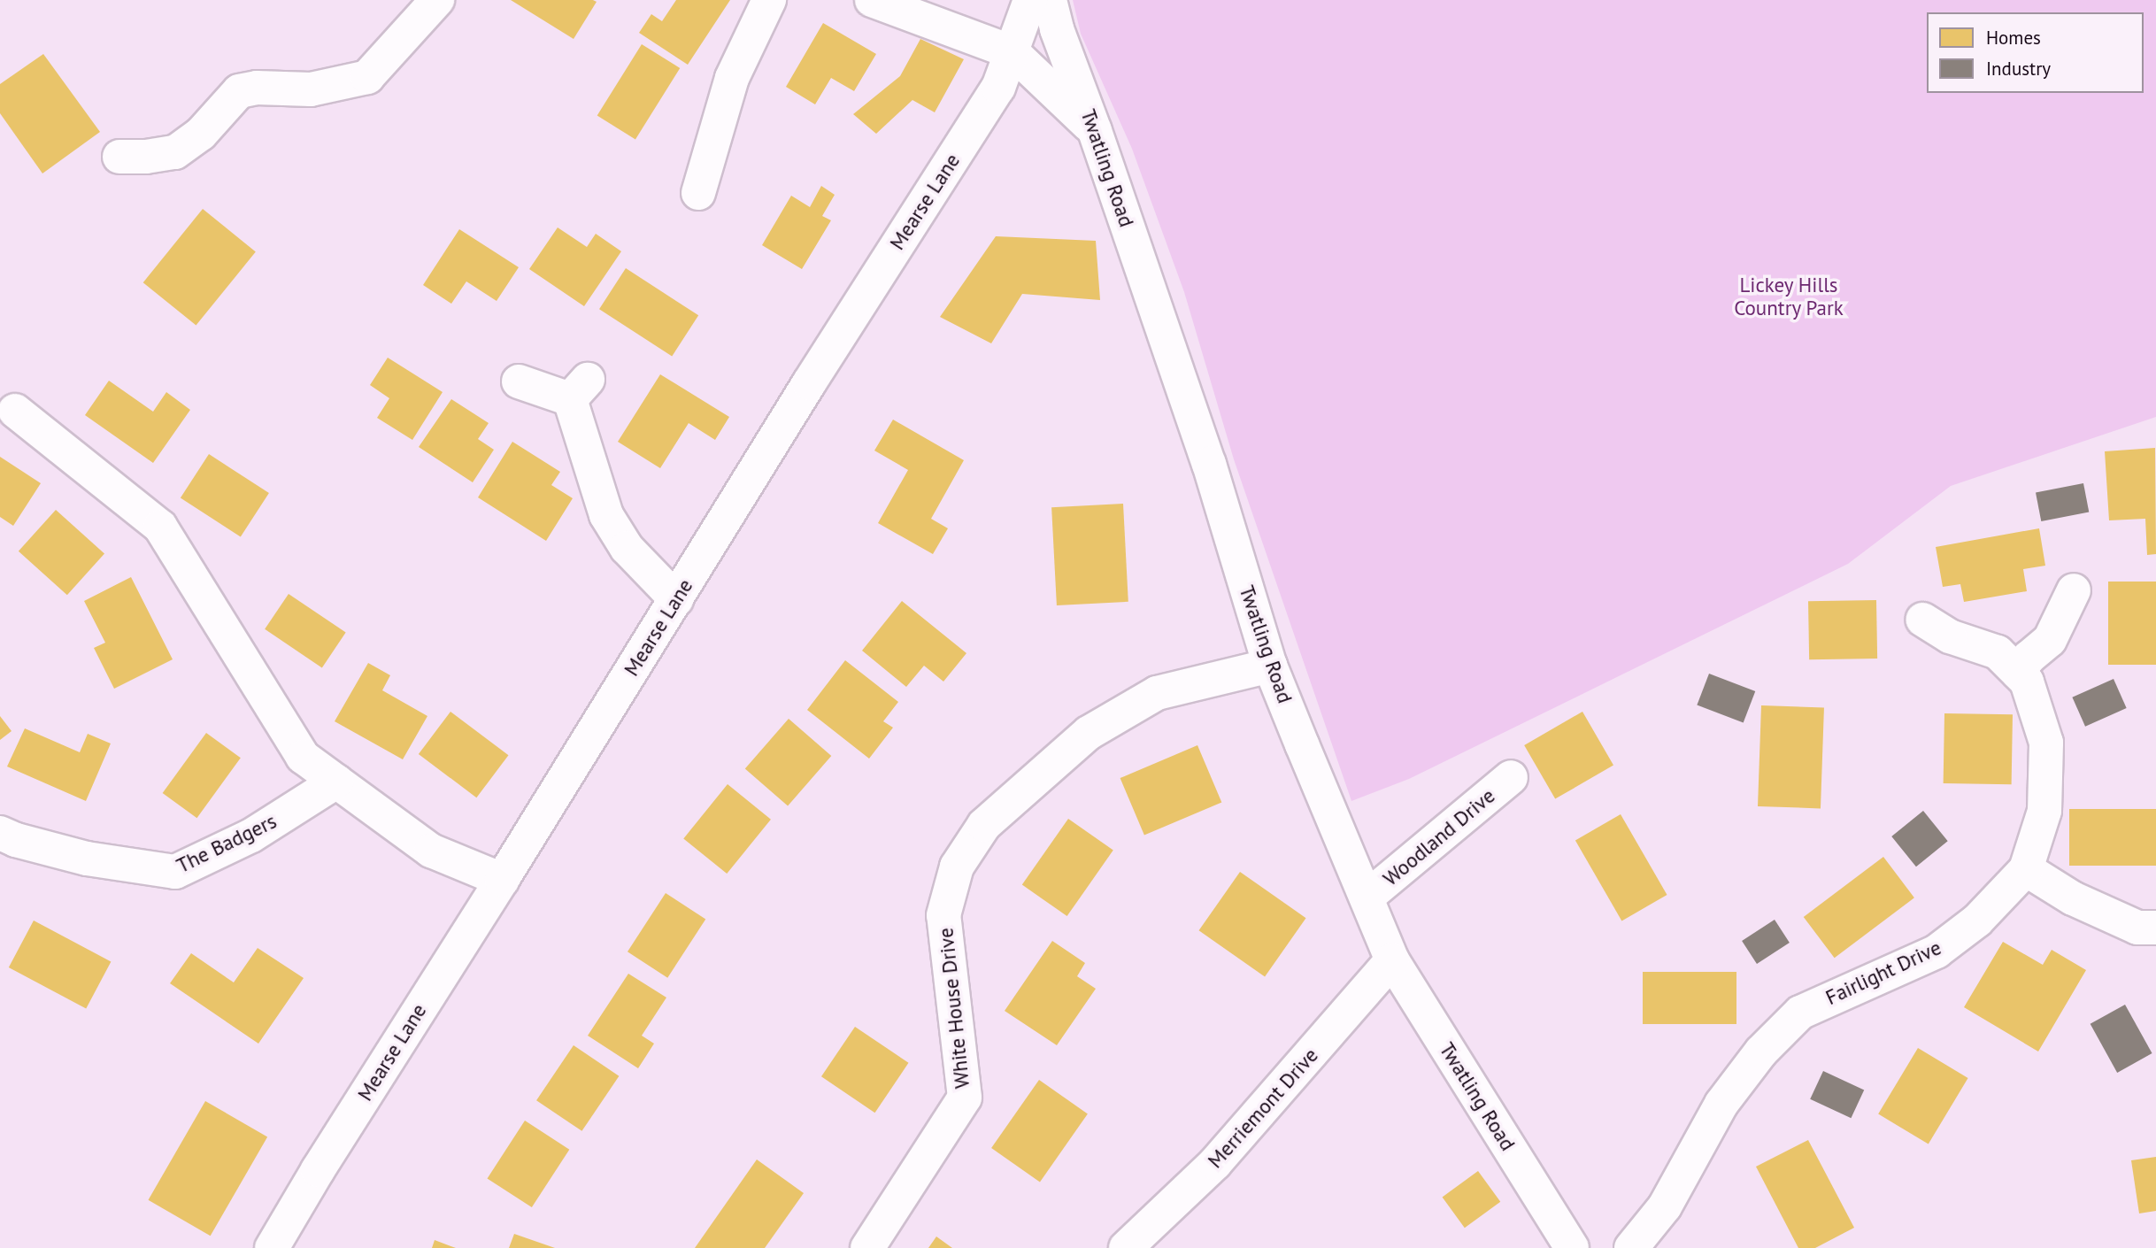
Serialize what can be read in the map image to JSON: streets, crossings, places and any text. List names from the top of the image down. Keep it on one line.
{"streets":{"street":["Twatling Road","Mearse Lane","Woodland Drive","The Badgers","Fairlight Drive","White House Drive","Merriemont Drive"]},"crossings":[["Twatling Road","Woodland Drive"],["Twatling Road","White House Drive"],["Twatling Road","Merriemont Drive"]],"parks":["Lickey Hills Country Park"],"legend":["Homes","Industry"]}
